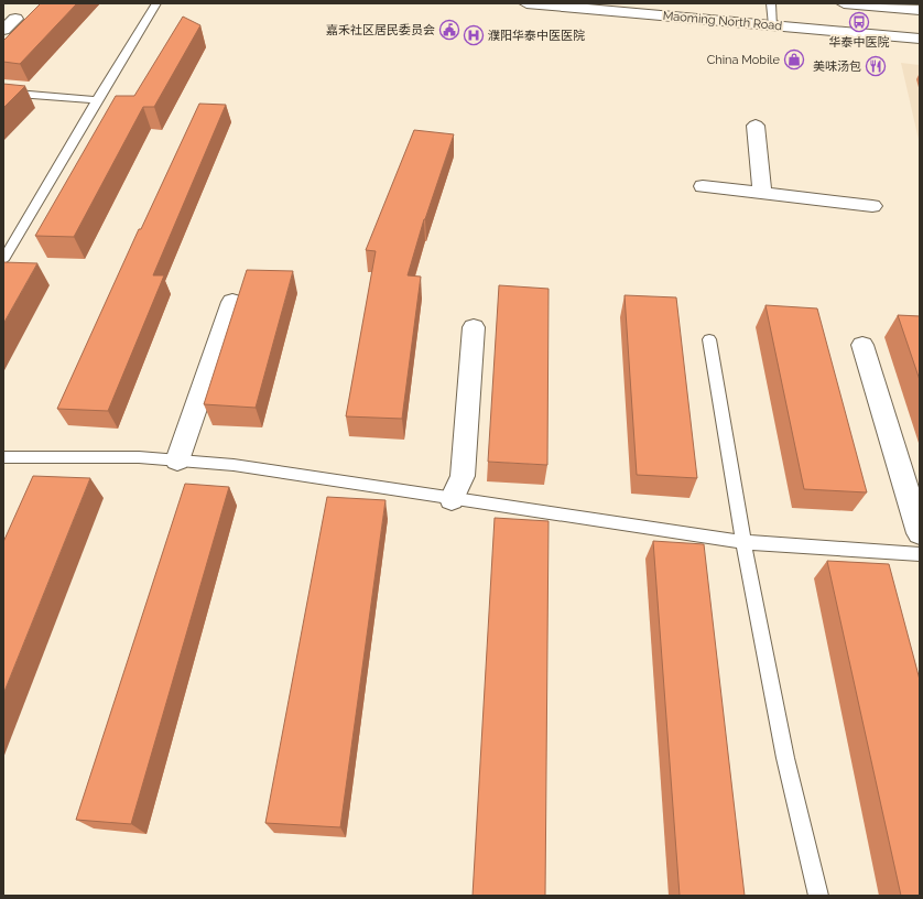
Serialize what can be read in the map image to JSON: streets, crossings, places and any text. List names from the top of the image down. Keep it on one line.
{"streets":{"street":["Maoming North Road"]},"places":{"bus stop":["华泰中医院"],"public building":["嘉禾社区居民委员会"],"hospital":["濮阳华泰中医医院"],"shop":["China Mobile"],"restaurant":["美味汤包"]}}
